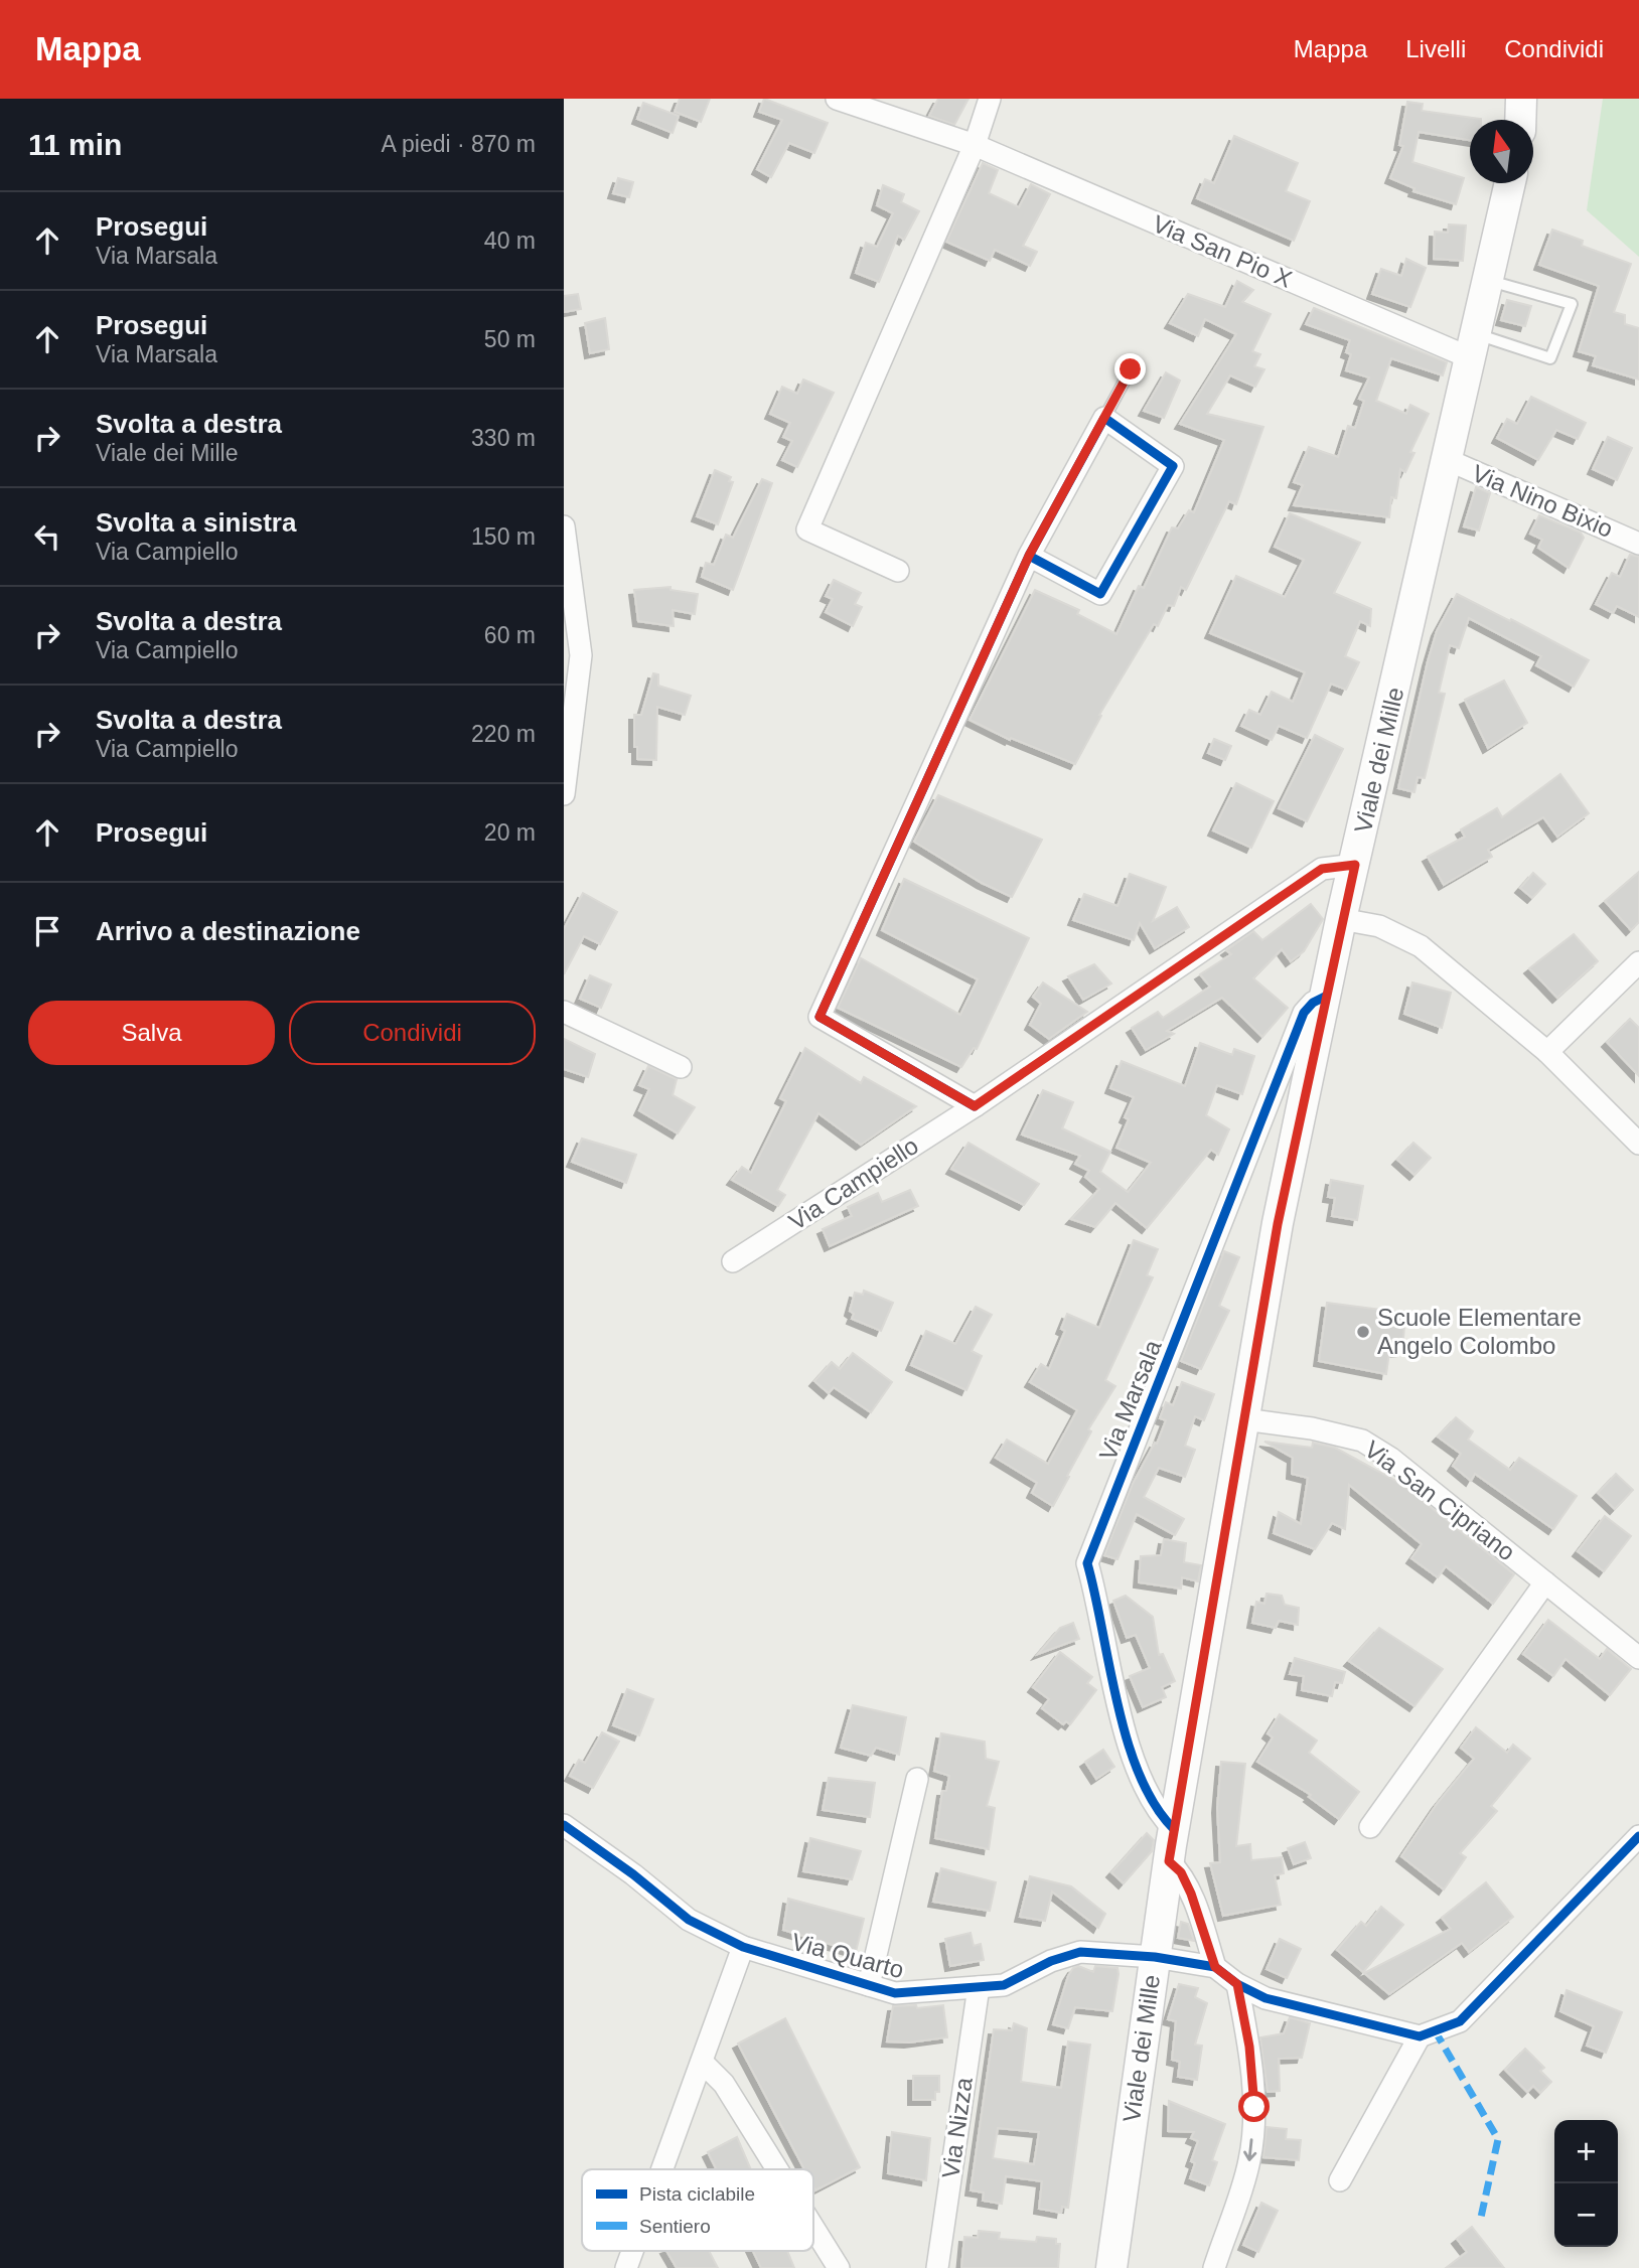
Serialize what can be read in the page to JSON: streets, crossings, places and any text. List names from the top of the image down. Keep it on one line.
{"streets":{"main road":["Viale dei Mille"],"street":["Via San Pio X","Via Nino Bixio","Via Campiello","Via Marsala","Via San Cipriano","Via Quarto","Via Nizza"]},"crossings":[["Via San Pio X","Viale dei Mille"],["Via Nino Bixio","Viale dei Mille"],["Viale dei Mille","Via Campiello"],["Viale dei Mille","Via Marsala"],["Viale dei Mille","Via San Cipriano"],["Viale dei Mille","Via Quarto"],["Via Quarto","Via Nizza"]],"places":["Scuole Elementare Angelo Colombo"],"legend":["Pista ciclabile","Sentiero"],"north":"top","page":{"header":"Mappa","nav":["Mappa","Livelli","Condividi"],"heading":["11 min","A piedi · 870 m"],"list":[["Prosegui","Via Marsala","40 m"],["Prosegui","Via Marsala","50 m"],["Svolta a destra","Viale dei Mille","330 m"],["Svolta a sinistra","Via Campiello","150 m"],["Svolta a destra","Via Campiello","60 m"],["Svolta a destra","Via Campiello","220 m"],["Prosegui","20 m"],"Arrivo a destinazione"],"buttons":["Salva","Condividi"],"map_buttons":["+","−"]}}
